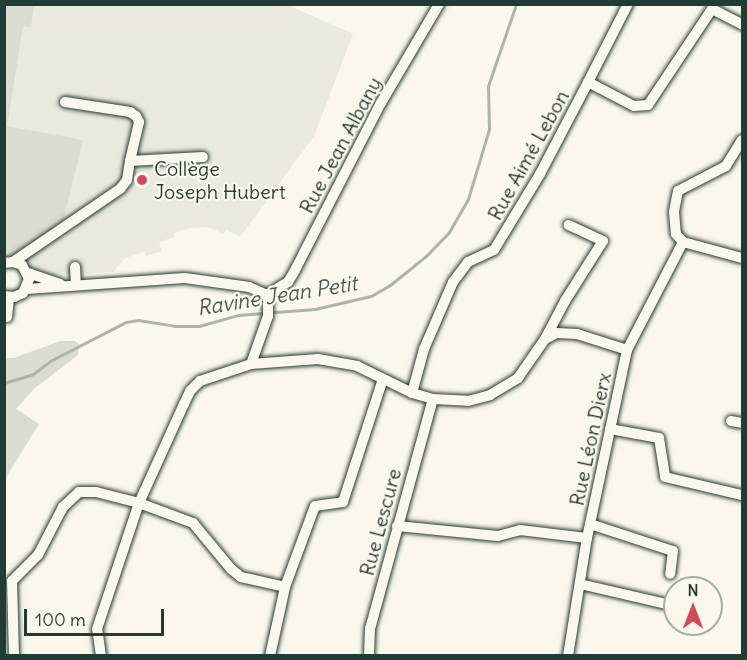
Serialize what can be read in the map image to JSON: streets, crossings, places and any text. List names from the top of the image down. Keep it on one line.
{"streets":{"street":["Rue Jean Albany","Rue Aimé Lebon","Rue Léon Dierx","Rue Lescure"]},"water":["Ravine Jean Petit"],"places":["Collège Joseph Hubert"],"scale_bar":"100 m","north":"top"}
